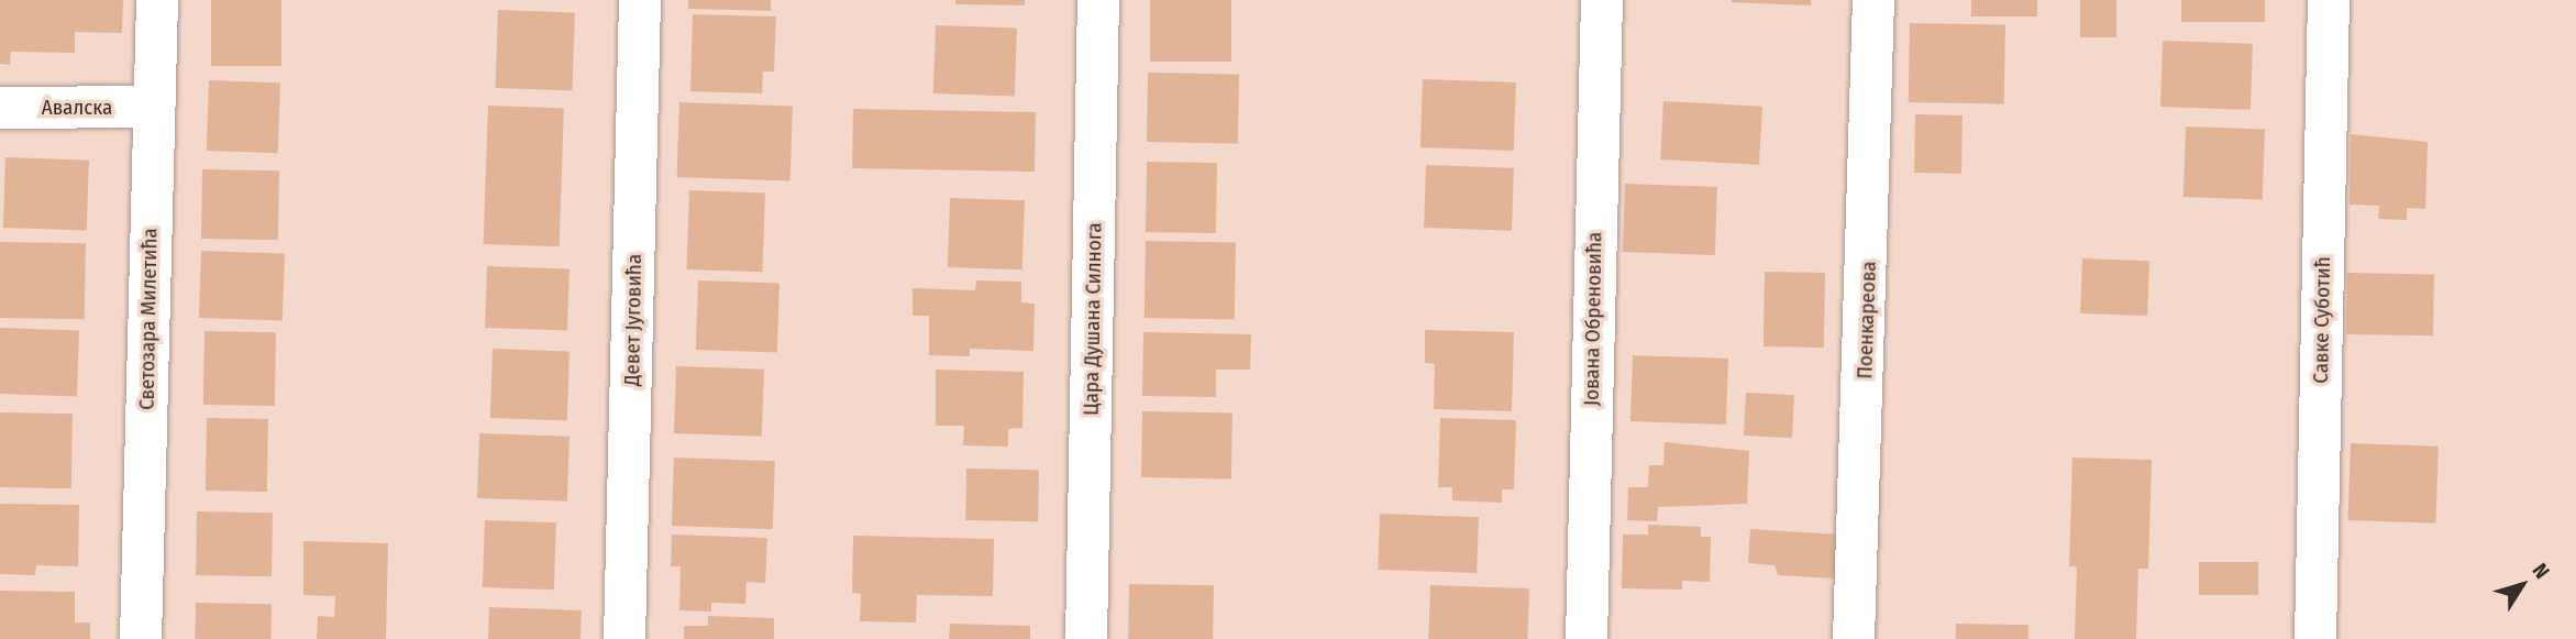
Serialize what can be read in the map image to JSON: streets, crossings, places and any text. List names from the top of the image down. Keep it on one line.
{"streets":{"street":["Авалска","Светозара Милетића","Цара Душана Силнога","Јована Обреновића","Девет Југовића","Поенкареова","Савке Суботић"]},"crossings":[["Авалска","Светозара Милетића"]],"north":"top right"}
